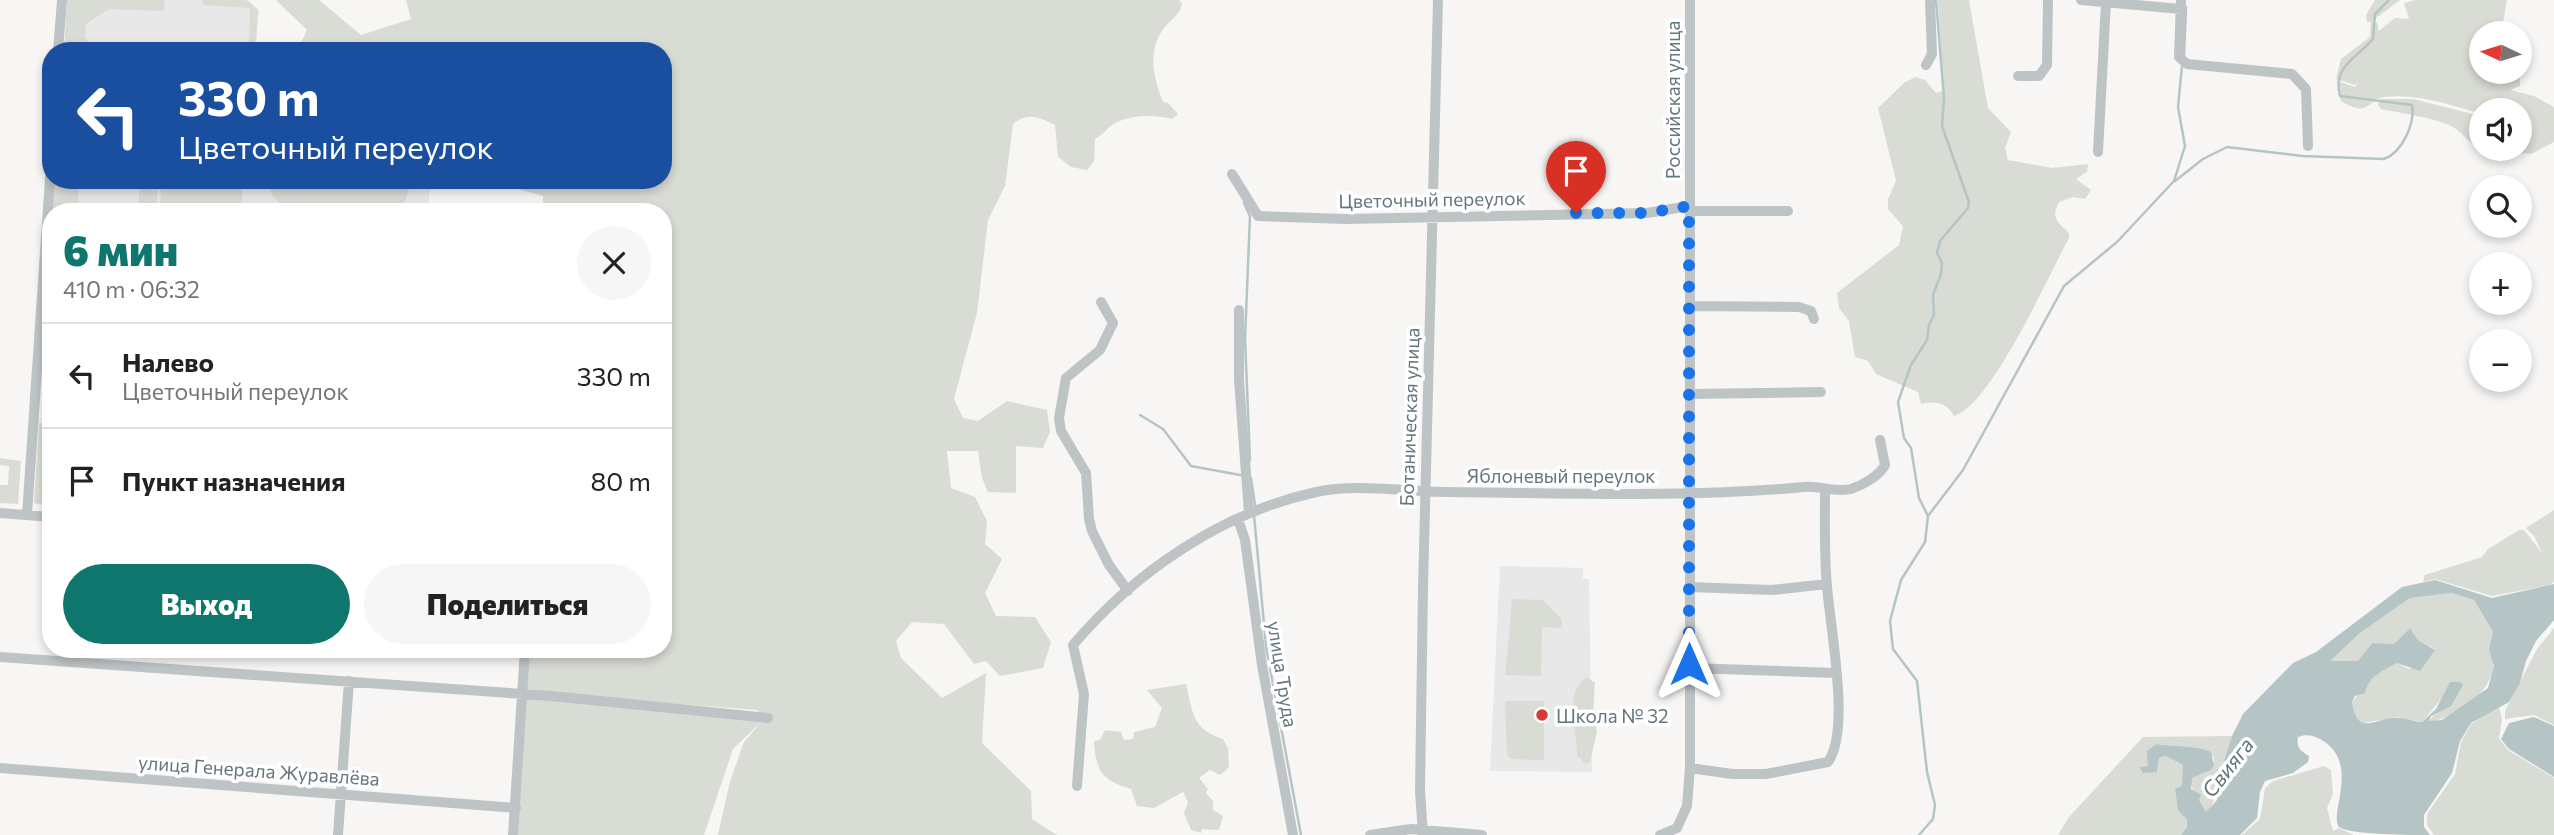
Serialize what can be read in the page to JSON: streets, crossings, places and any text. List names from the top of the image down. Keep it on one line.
{"streets":{"street":["Российская улица","Цветочный переулок","Ботаническая улица","Яблоневый переулок","улица Труда","улица Генерала Журавлёва"]},"crossings":[["Российская улица","Цветочный переулок"],["Российская улица","Яблоневый переулок"],["Цветочный переулок","Ботаническая улица"],["Ботаническая улица","Яблоневый переулок"],["Яблоневый переулок","улица Труда"]],"water":["Свияга"],"places":["Школа № 32"],"north":"left","page":{"map_buttons":["+","−"],"turn":["330 m","Цветочный переулок"],"heading":["6 мин","410 m · 06:32"],"list":[{"name":"Налево","note":"Цветочный переулок","value":"330 m"},{"name":"Пункт назначения","value":"80 m"}],"buttons":["Выход","Поделиться"]}}
